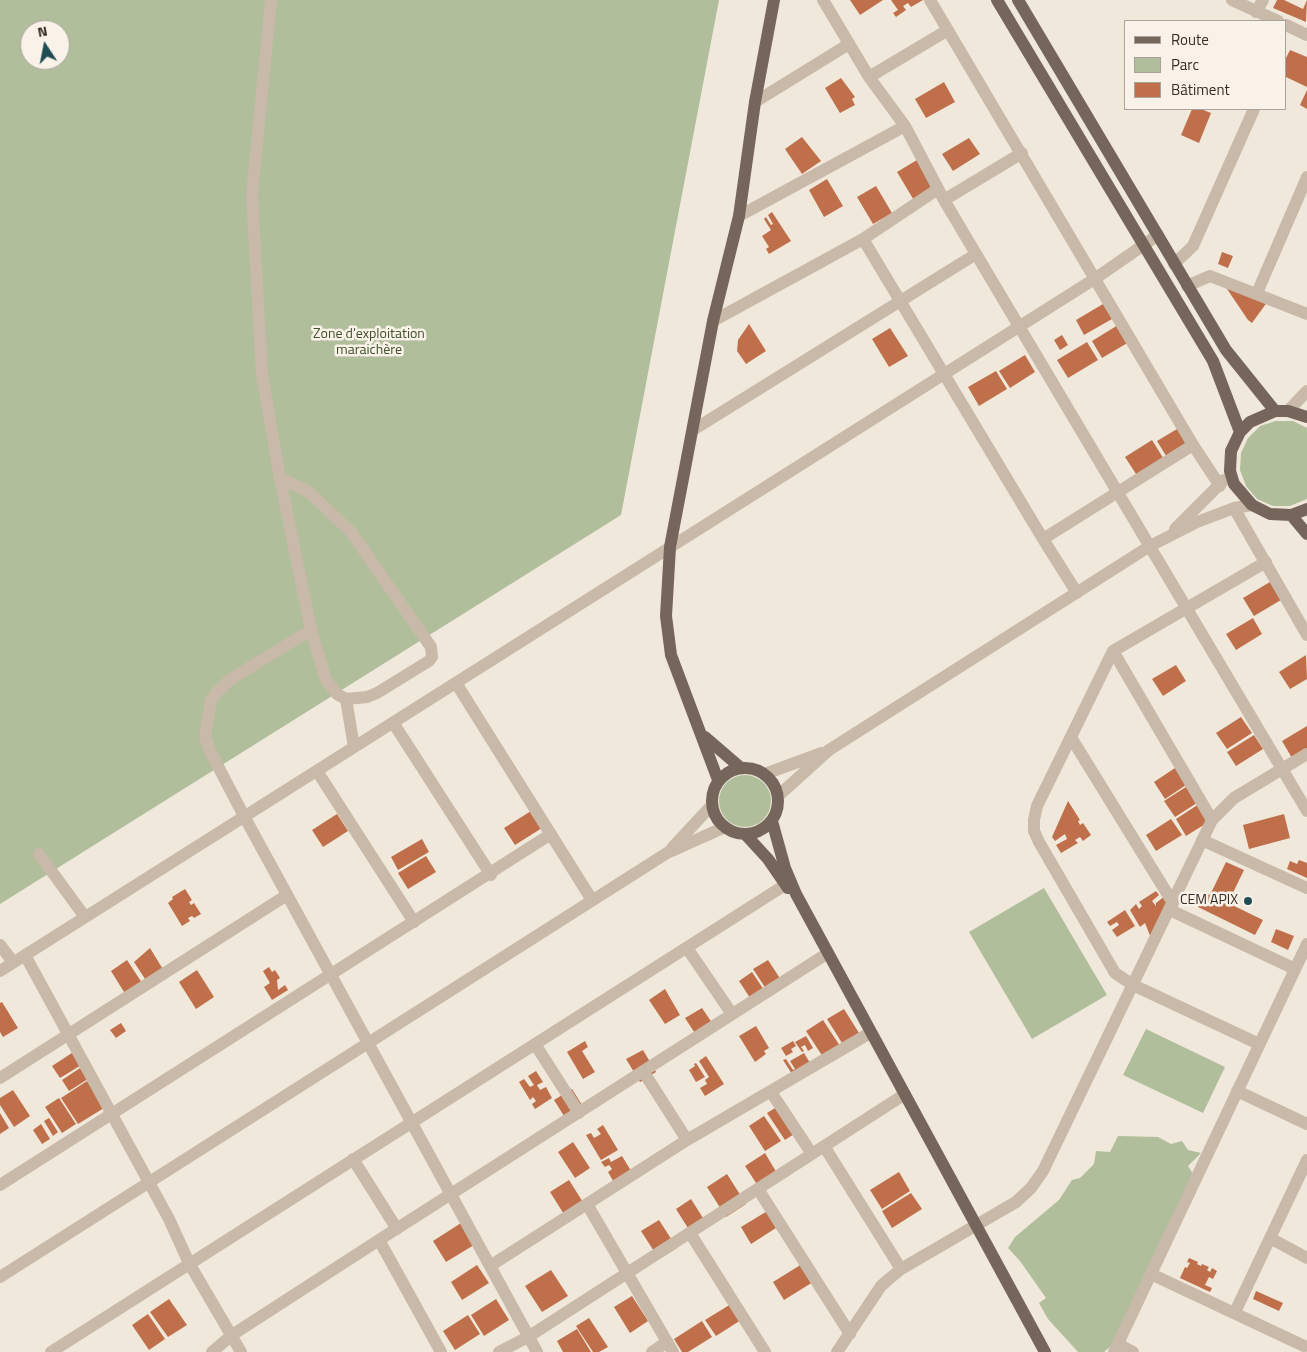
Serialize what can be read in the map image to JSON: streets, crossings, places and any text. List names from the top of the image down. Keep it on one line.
{"parks":["Zone d'exploitation maraichère"],"places":["CEM APIX"],"legend":["Route","Parc","Bâtiment"],"north":"top"}
